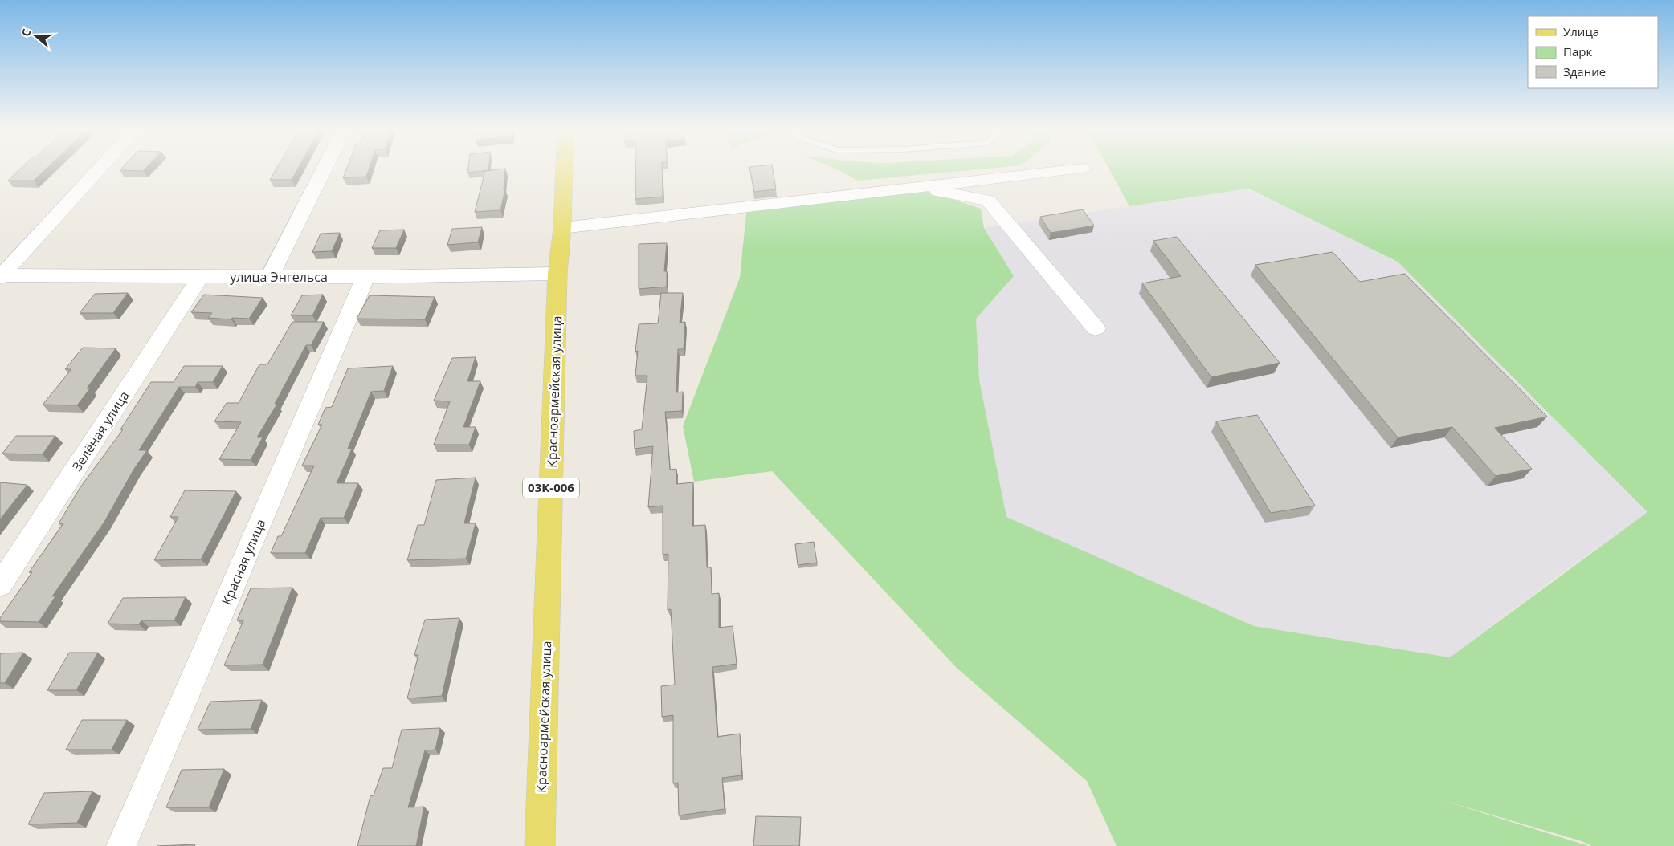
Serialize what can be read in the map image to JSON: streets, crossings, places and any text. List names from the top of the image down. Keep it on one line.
{"streets":{"main road":["Красноармейская улица","03К-006"],"street":["улица Энгельса","Зелёная улица","Красная улица"]},"crossings":[["улица Энгельса","Красноармейская улица"],["улица Энгельса","Зелёная улица"],["улица Энгельса","Красная улица"]],"legend":["Улица","Парк","Здание"],"north":"left"}
